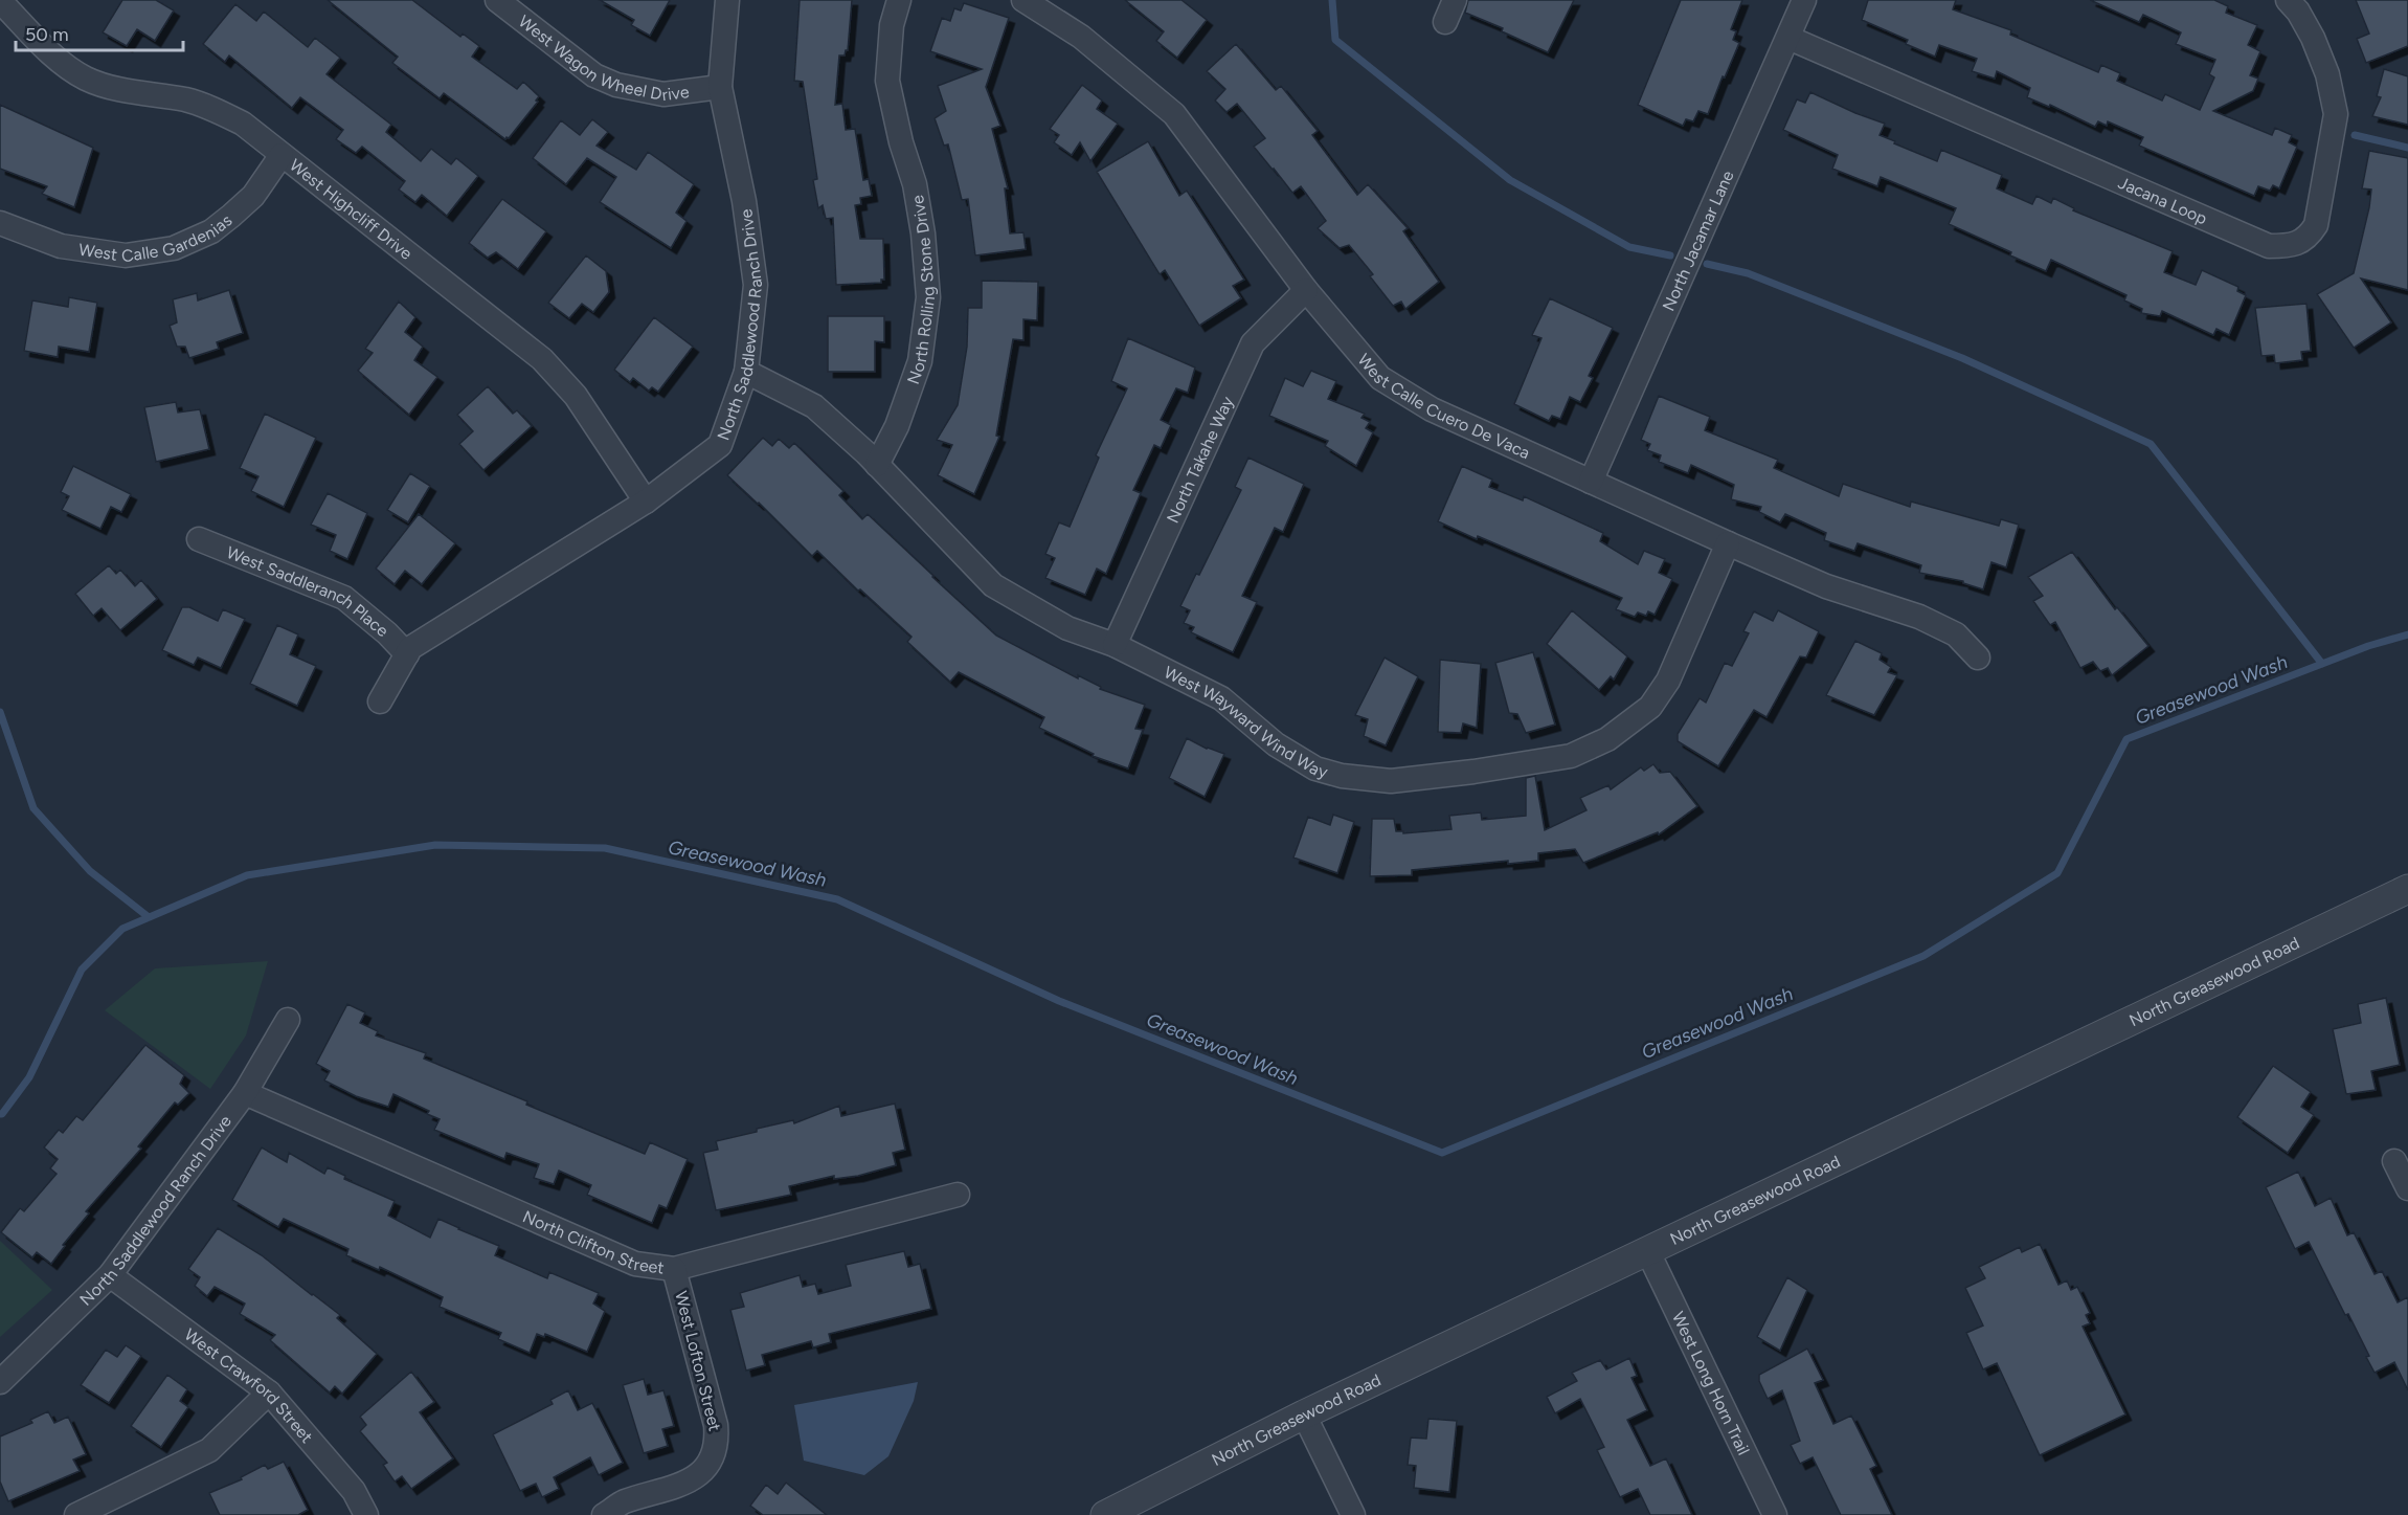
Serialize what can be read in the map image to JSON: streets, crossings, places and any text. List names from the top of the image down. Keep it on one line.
{"streets":{"street":["West Wagon Wheel Drive","Jacana Loop","West Highcliff Drive","West Calle Gardenias","North Jacamar Lane","North Rolling Stone Drive","North Saddlewood Ranch Drive","West Calle Cuero De Vaca","North Takahe Way","West Saddleranch Place","West Wayward Wind Way","North Greasewood Road","North Clifton Street","West Lofton Street","West Long Horn Trail","West Crawford Street"]},"crossings":[["West Wagon Wheel Drive","North Saddlewood Ranch Drive"],["Jacana Loop","North Jacamar Lane"],["West Highcliff Drive","West Calle Gardenias"],["West Highcliff Drive","North Saddlewood Ranch Drive"],["North Jacamar Lane","West Calle Cuero De Vaca"],["North Rolling Stone Drive","West Wayward Wind Way"],["North Saddlewood Ranch Drive","West Saddleranch Place"],["North Saddlewood Ranch Drive","West Wayward Wind Way"],["North Saddlewood Ranch Drive","North Clifton Street"],["North Saddlewood Ranch Drive","West Crawford Street"],["West Calle Cuero De Vaca","North Takahe Way"],["West Calle Cuero De Vaca","West Wayward Wind Way"],["North Takahe Way","West Wayward Wind Way"],["North Greasewood Road","West Long Horn Trail"],["North Clifton Street","West Lofton Street"]],"water":["Greasewood Wash"],"scale_bar":"50 m"}
